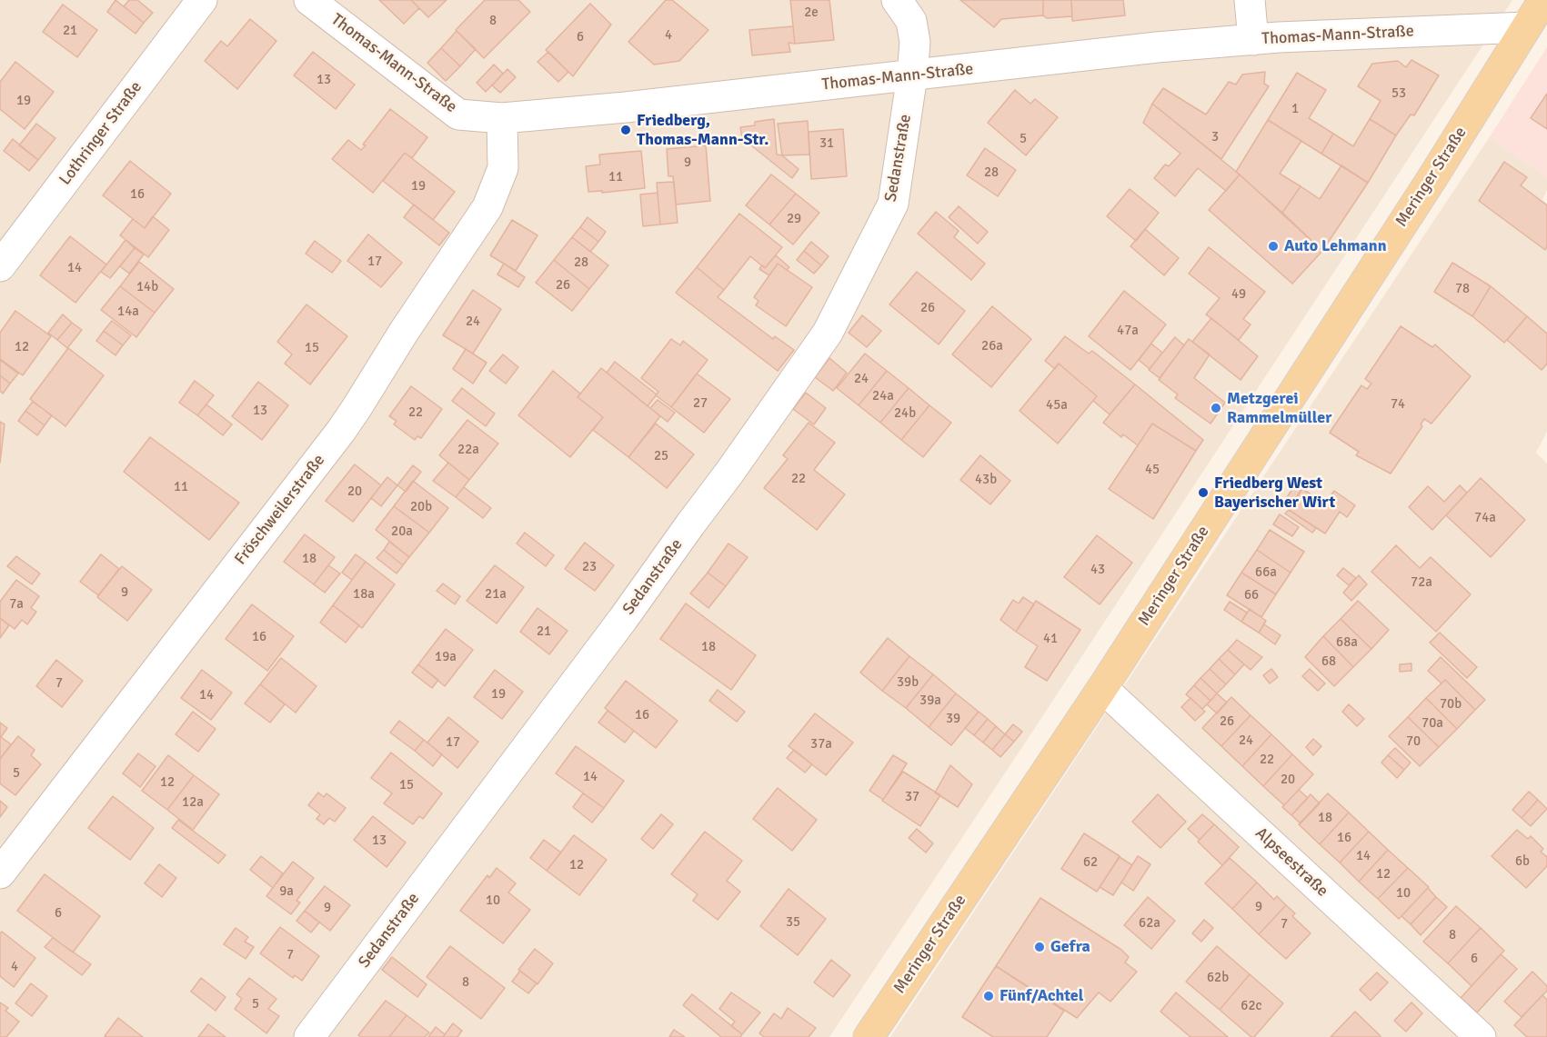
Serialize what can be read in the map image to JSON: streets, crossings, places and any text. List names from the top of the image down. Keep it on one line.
{"streets":{"main road":["Meringer Straße"],"street":["Thomas-Mann-Straße","Lothringer Straße","Sedanstraße","Fröschweilerstraße","Alpseestraße"]},"crossings":[["Thomas-Mann-Straße","Sedanstraße"],["Thomas-Mann-Straße","Meringer Straße"],["Thomas-Mann-Straße","Fröschweilerstraße"],["Meringer Straße","Alpseestraße"]],"places":["Friedberg, Thomas-Mann-Str.","Auto Lehmann","Metzgerei Rammelmüller","Friedberg West Bayerischer Wirt","Gefra","Fünf/Achtel"],"house_numbers":["2e","8","21","4","6","13","53","19","1","3","5","31","9","28","11","19","16","29","17","28","14","26","14b","78","49","26","14a","24","47a","26a","12","15","24","24a","27","74","45a","13","22","24b","22a","25","45","22","43b","11","20","20b","74a","20a","18","23","43","66a","72a","9","18a","21a","66","7a","21","16","41","68a","18","19a","68","39b","7","19","14","39a","70b","16","39","26","70a","24","70","17","37a","22","5","14","20","12","15","37","12a","18","16","13","14","6b","62","12","12","9a","10","10","9","9","6","35","62a","7","8","7","6","4","62b","8","5","62c"]}
